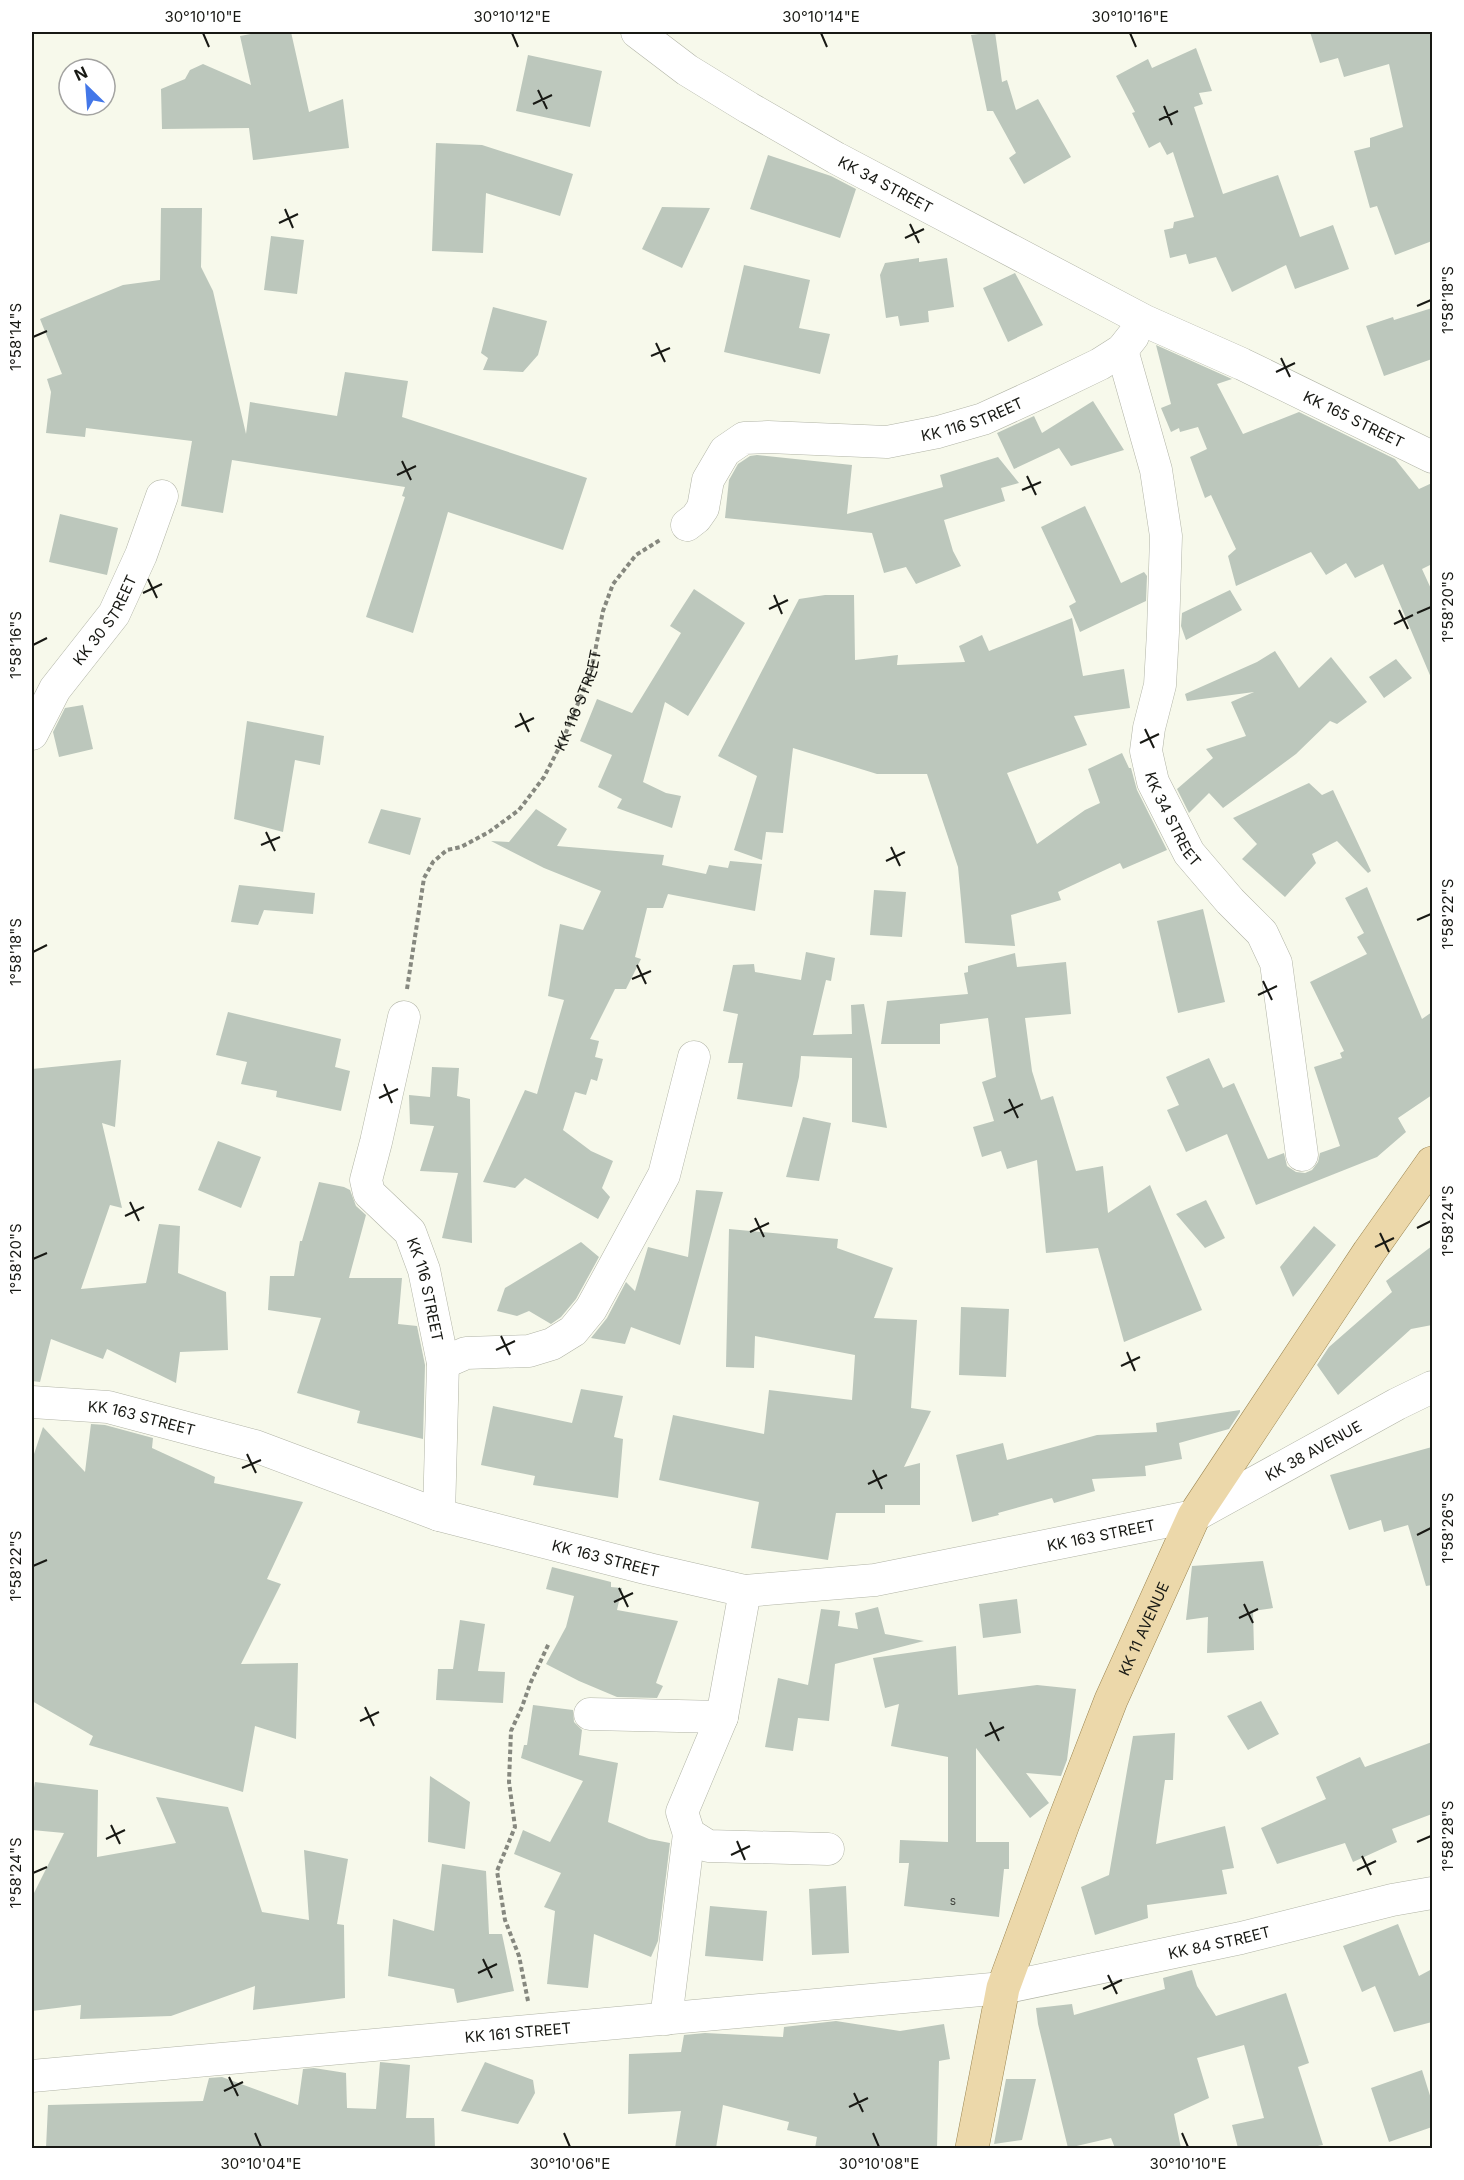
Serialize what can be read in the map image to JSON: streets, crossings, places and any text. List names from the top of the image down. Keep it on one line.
{"streets":{"main road":["KK 11 AVENUE"],"street":["KK 34 STREET","KK 116 STREET","KK 165 STREET","KK 30 STREET","KK 163 STREET","KK 38 AVENUE","KK 84 STREET","KK 161 STREET"]},"crossings":[["KK 34 STREET","KK 116 STREET"],["KK 34 STREET","KK 165 STREET"],["KK 116 STREET","KK 165 STREET"],["KK 116 STREET","KK 163 STREET"],["KK 163 STREET","KK 38 AVENUE"],["KK 163 STREET","KK 11 AVENUE"],["KK 38 AVENUE","KK 11 AVENUE"],["KK 11 AVENUE","KK 84 STREET"],["KK 11 AVENUE","KK 161 STREET"],["KK 84 STREET","KK 161 STREET"]],"house_numbers":["s"],"north":"top left","coordinates":["30°10'10\"E","30°10'12\"E","30°10'14\"E","30°10'16\"E","1°58'18\"S","1°58'14\"S","1°58'20\"S","1°58'16\"S","1°58'22\"S","1°58'24\"S","1°58'26\"S","1°58'28\"S","30°10'04\"E","30°10'06\"E","30°10'08\"E"]}
